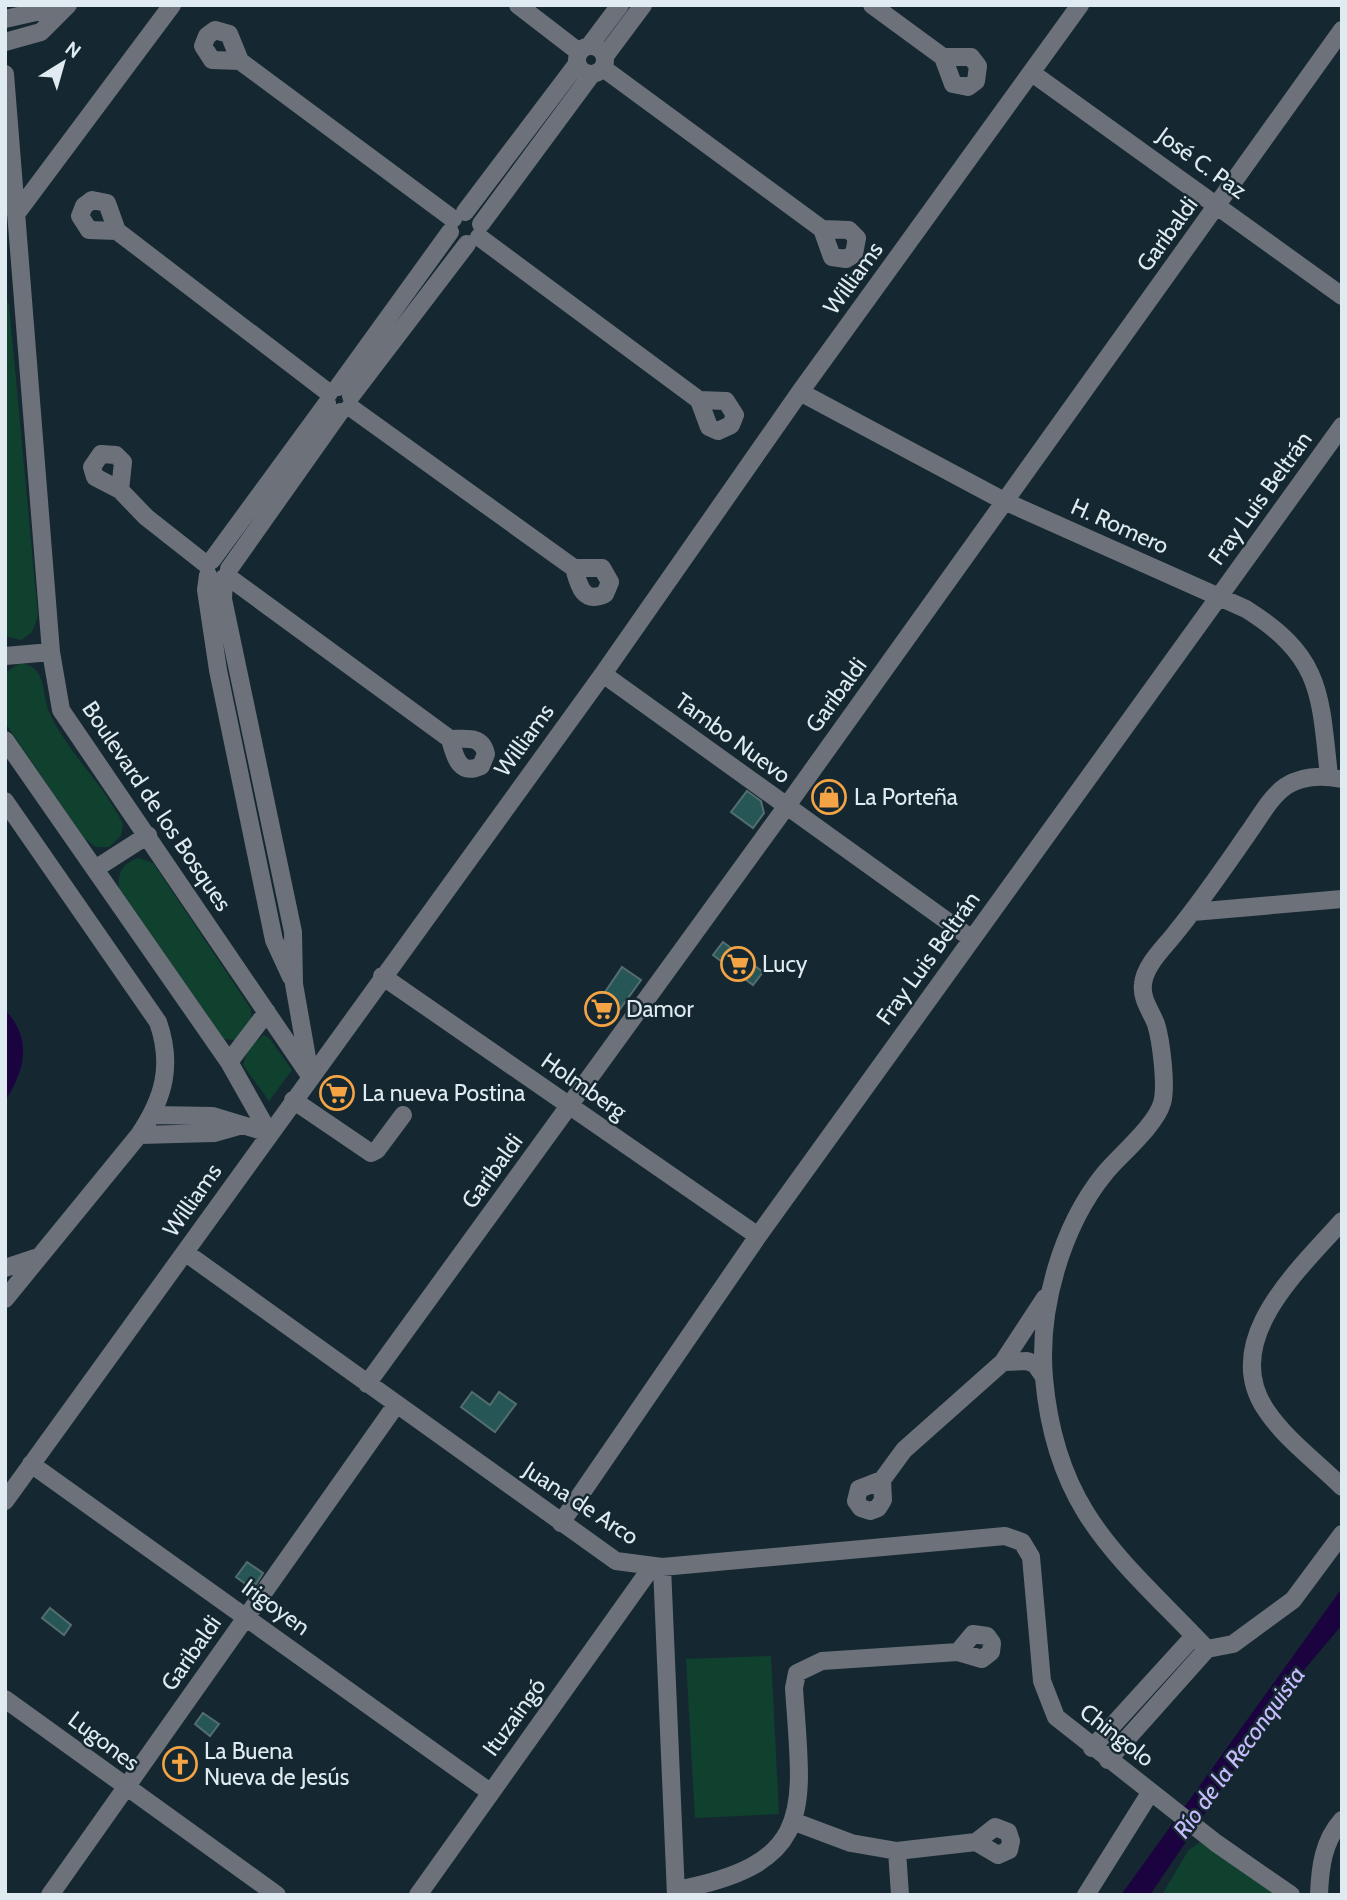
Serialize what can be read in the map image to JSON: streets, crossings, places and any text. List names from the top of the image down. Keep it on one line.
{"streets":{"street":["José C. Paz","Garibaldi","Williams","Fray Luis Beltrán","H. Romero","Tambo Nuevo","Boulevard de los Bosques","Holmberg","Juana de Arco","Irigoyen","Ituzaingó","Chingolo","Lugones"]},"crossings":[["José C. Paz","Garibaldi"],["José C. Paz","Williams"],["Garibaldi","H. Romero"],["Garibaldi","Tambo Nuevo"],["Garibaldi","Holmberg"],["Garibaldi","Juana de Arco"],["Garibaldi","Irigoyen"],["Garibaldi","Lugones"],["Williams","H. Romero"],["Williams","Tambo Nuevo"],["Williams","Boulevard de los Bosques"],["Williams","Holmberg"],["Williams","Juana de Arco"],["Williams","Irigoyen"],["Fray Luis Beltrán","H. Romero"],["Fray Luis Beltrán","Tambo Nuevo"],["Fray Luis Beltrán","Holmberg"],["Fray Luis Beltrán","Juana de Arco"],["Juana de Arco","Ituzaingó"],["Juana de Arco","Chingolo"],["Irigoyen","Ituzaingó"]],"water":["Río de la Reconquista"],"places":{"shop":["La Porteña"],"supermarket":["Lucy","Damor","La nueva Postina"],"church":["La Buena Nueva de Jesús"]},"north":"top right"}
